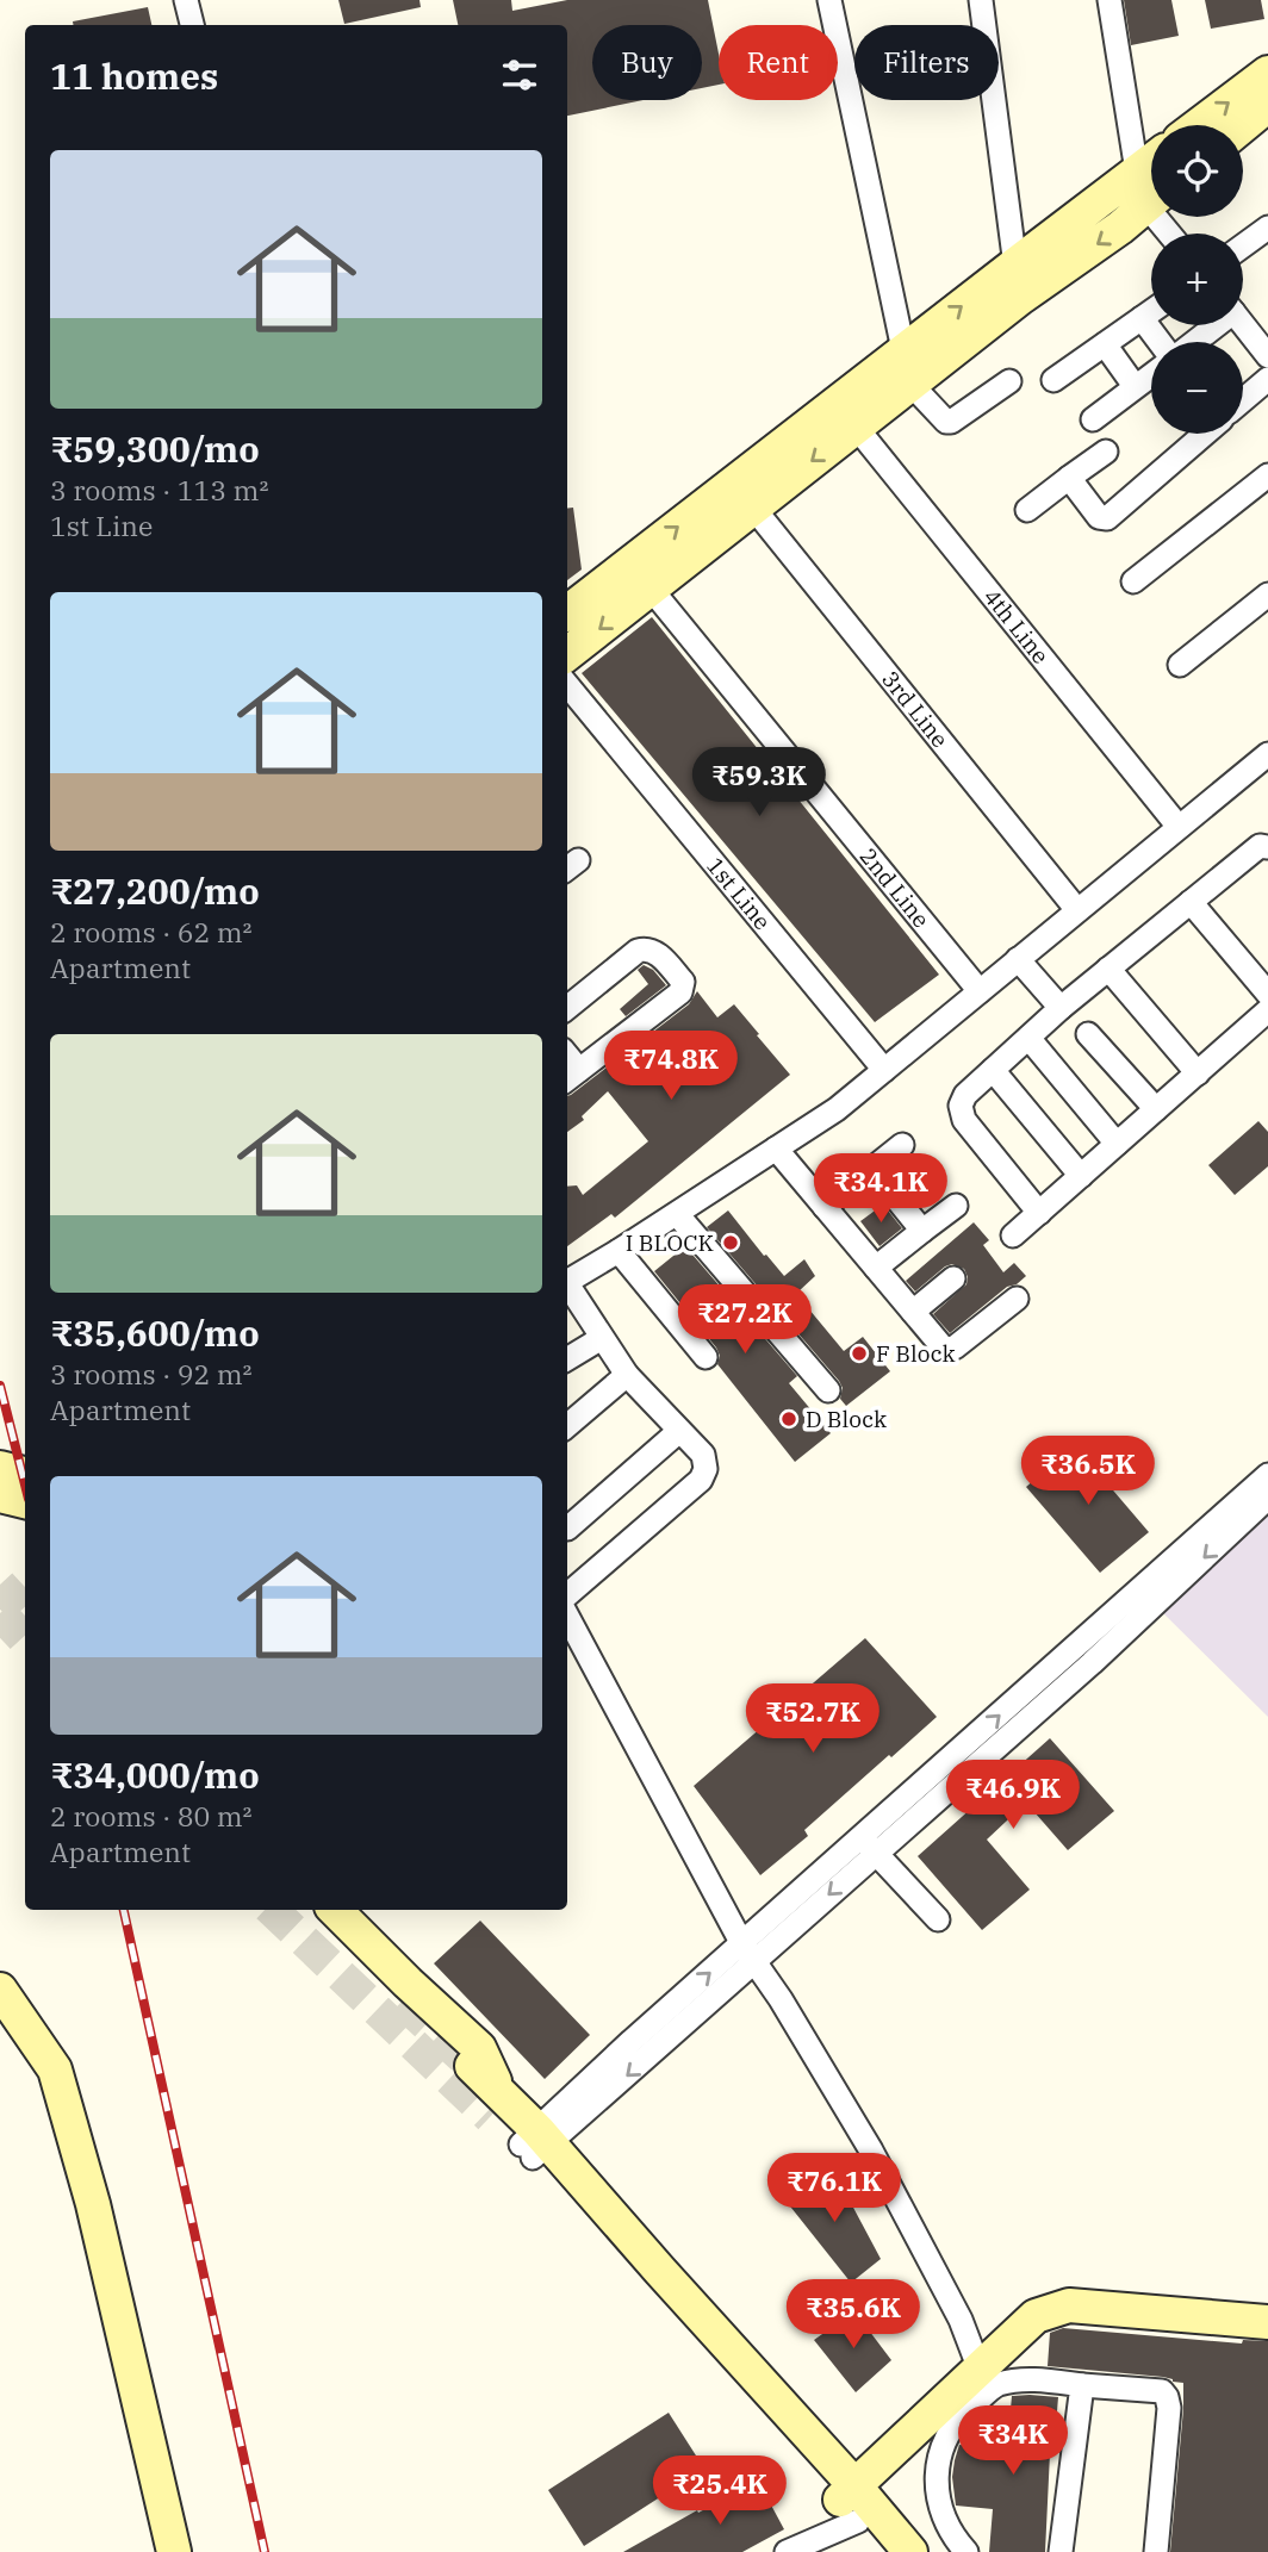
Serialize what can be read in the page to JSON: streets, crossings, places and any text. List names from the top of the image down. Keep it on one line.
{"streets":{"street":["4th Line","3rd Line","2nd Line","1st Line"]},"places":["I BLOCK","F Block","D Block"],"page":{"chip":["Buy","Rent","Filters"],"heading":"11 homes","map_buttons":["+","−"],"list":[{"name":"₹59,300/mo","note":"3 rooms · 113 m² · 1st Line"},{"name":"₹27,200/mo","note":"2 rooms · 62 m² · Apartment"},{"name":"₹35,600/mo","note":"3 rooms · 92 m² · Apartment"},{"name":"₹34,000/mo","note":"2 rooms · 80 m² · Apartment"}],"price":["₹59.3K","₹74.8K","₹34.1K","₹27.2K","₹36.5K","₹52.7K","₹46.9K","₹76.1K","₹35.6K","₹34K","₹25.4K"]}}
